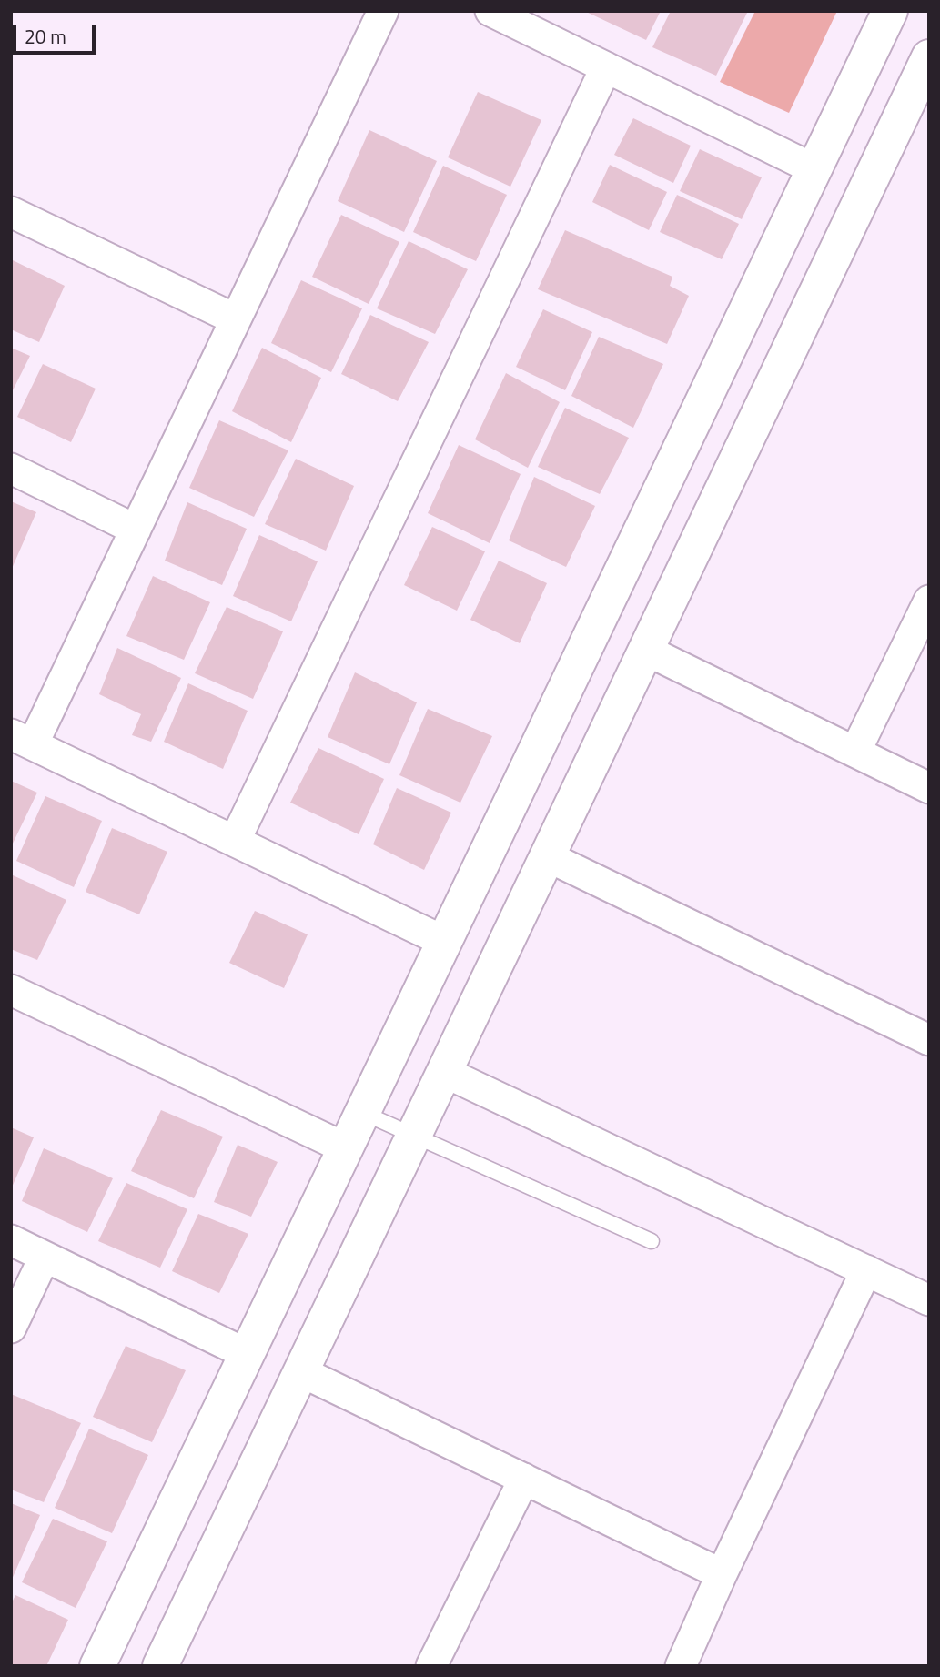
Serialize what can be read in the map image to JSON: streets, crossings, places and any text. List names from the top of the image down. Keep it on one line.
{"scale_bar":"20 m"}
